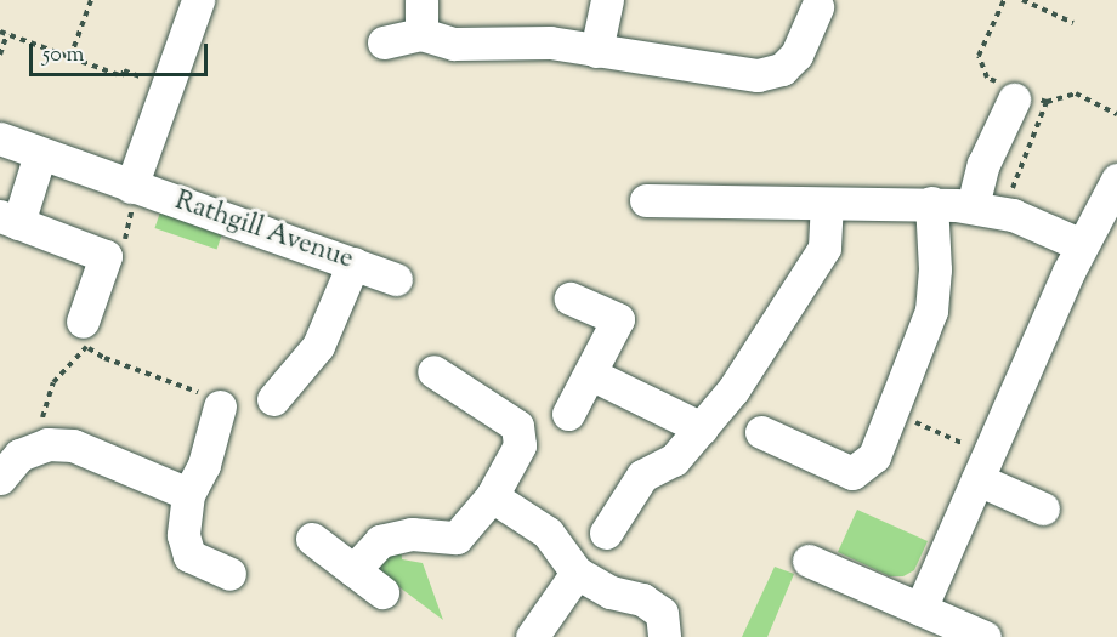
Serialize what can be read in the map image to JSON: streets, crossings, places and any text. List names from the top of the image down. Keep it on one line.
{"streets":{"street":["Rathgill Avenue"]},"scale_bar":"50 m"}
